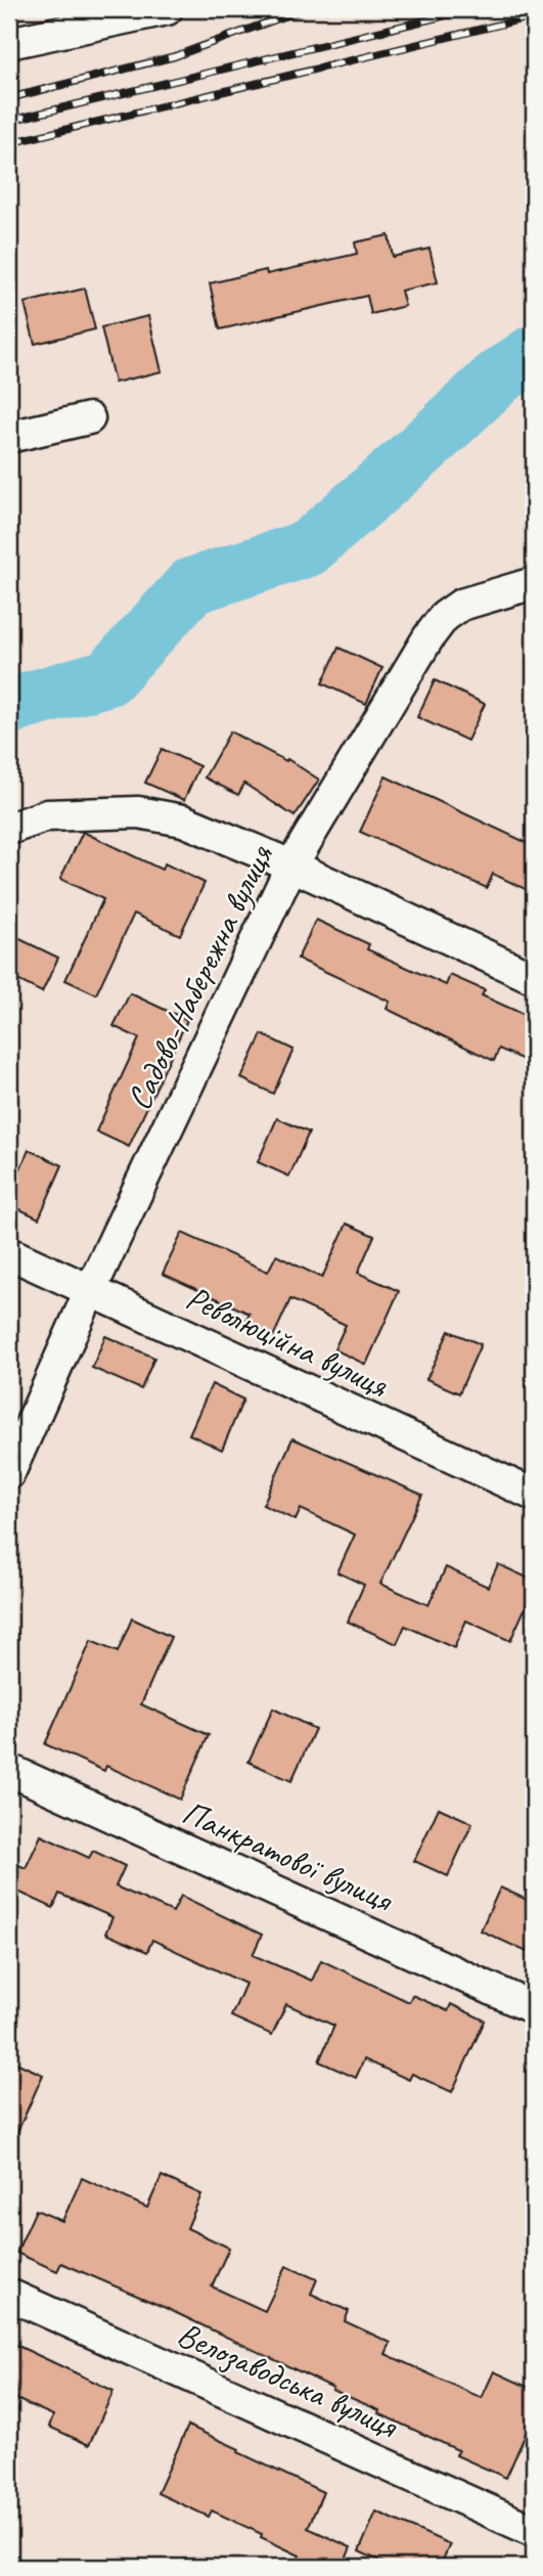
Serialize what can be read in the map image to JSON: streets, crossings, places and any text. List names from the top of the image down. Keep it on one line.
{"streets":{"street":["Садово-Набережна вулиця","Революційна вулиця","Панкратової вулиця","Велозаводська вулиця"]},"crossings":[["Садово-Набережна вулиця","Революційна вулиця"]]}
